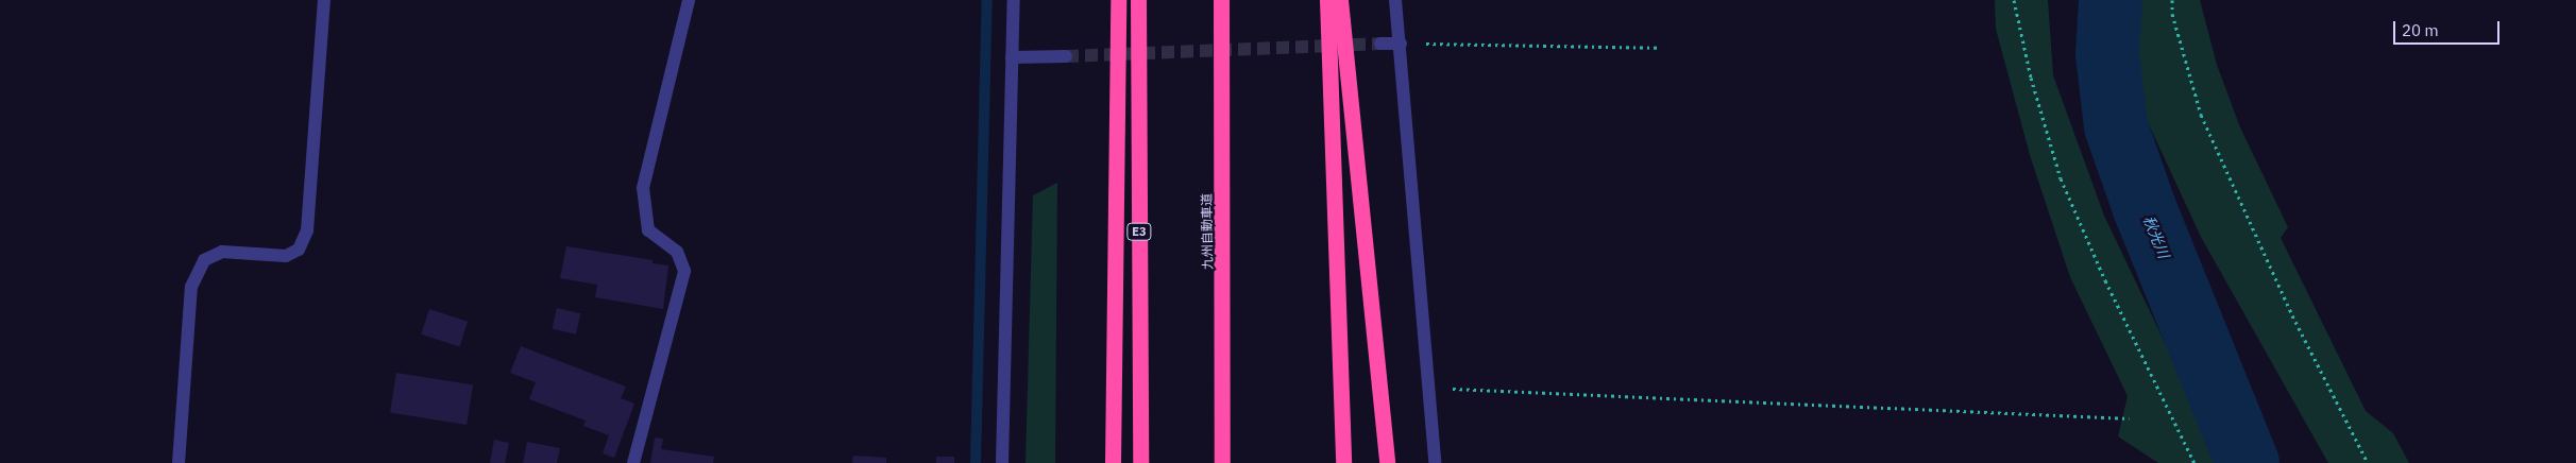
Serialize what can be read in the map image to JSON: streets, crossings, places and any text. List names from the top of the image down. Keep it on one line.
{"streets":{"highway":["E3","九州自動車道"]},"water":["秋光川"],"scale_bar":"20 m"}
